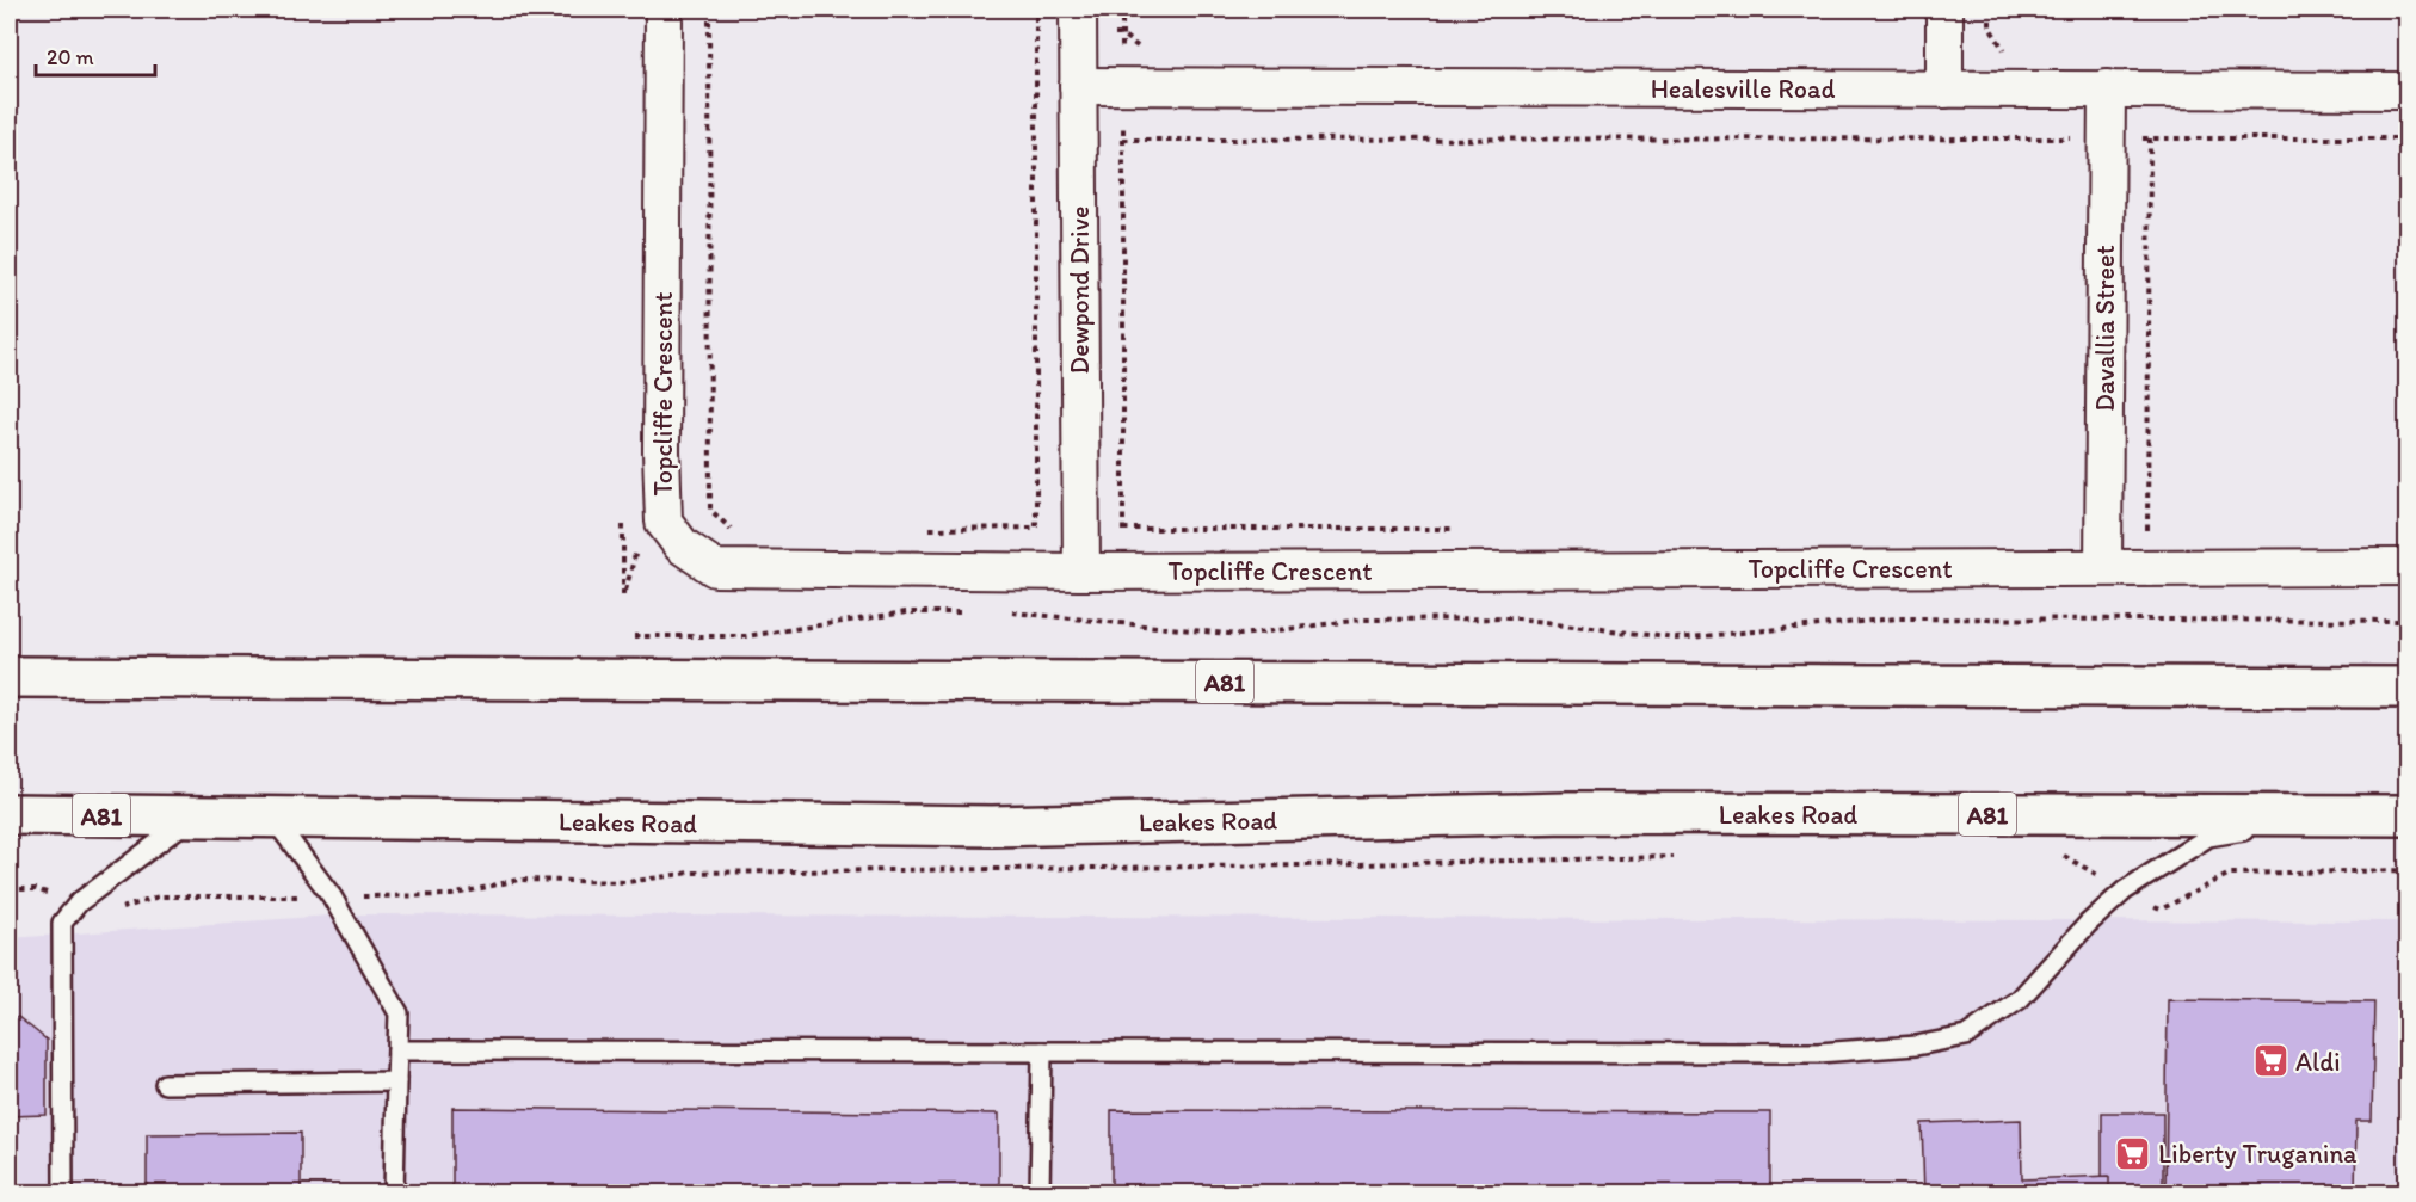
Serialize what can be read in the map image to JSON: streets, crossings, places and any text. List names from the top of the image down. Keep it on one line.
{"streets":{"highway":["A81","Leakes Road"],"street":["Healesville Road","Dewpond Drive","Davallia Street","Topcliffe Crescent"]},"crossings":[["Healesville Road","Dewpond Drive"],["Healesville Road","Davallia Street"],["Dewpond Drive","Topcliffe Crescent"],["Davallia Street","Topcliffe Crescent"]],"places":{"supermarket":["Aldi","Liberty Truganina"]},"scale_bar":"20 m"}
